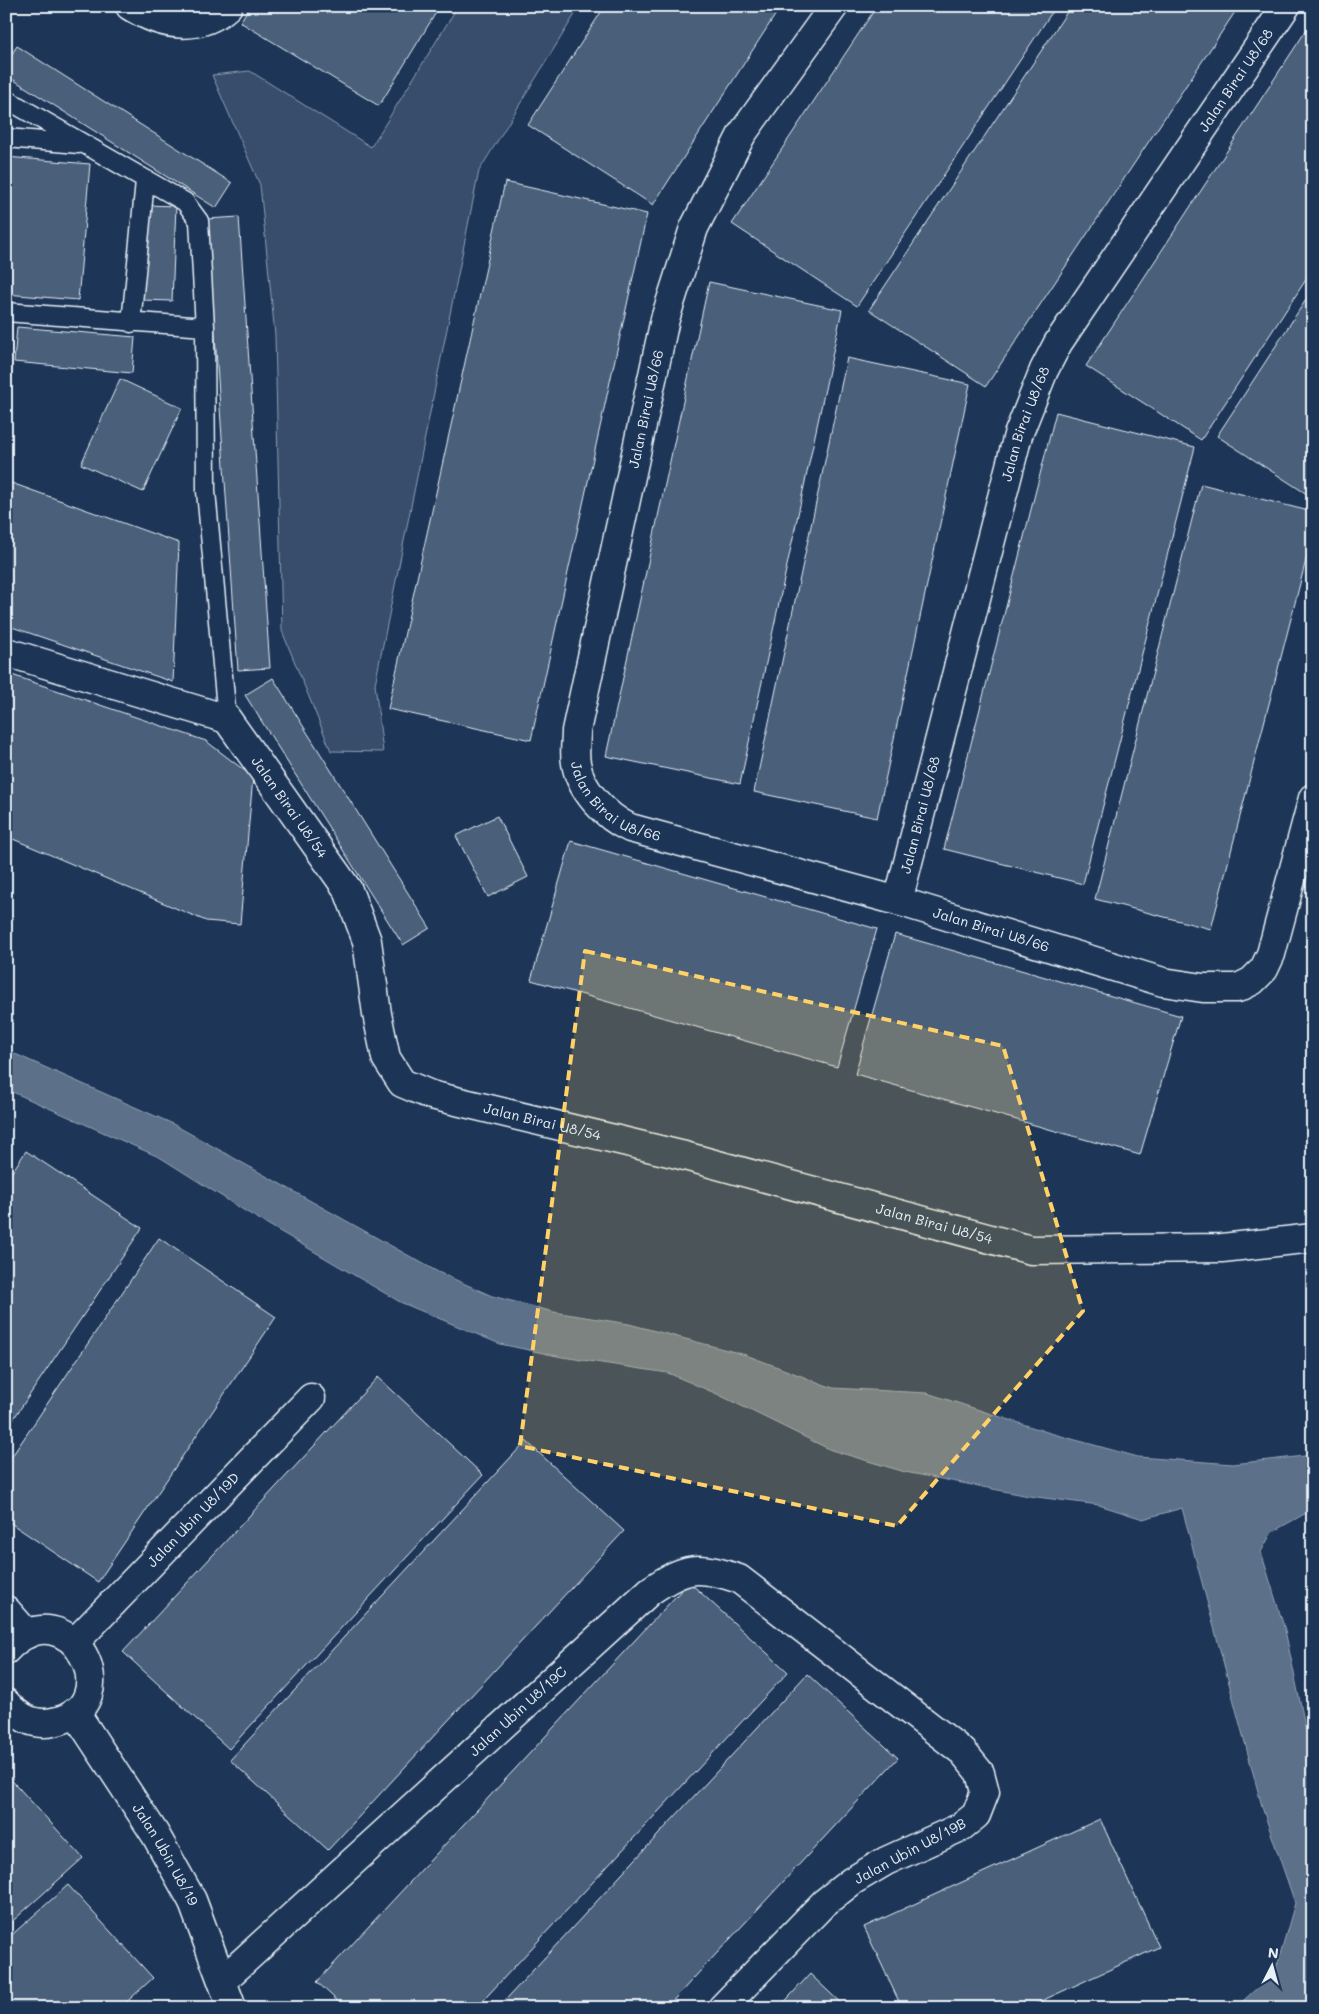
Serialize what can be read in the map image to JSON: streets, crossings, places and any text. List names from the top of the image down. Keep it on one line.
{"streets":{"street":["Jalan Birai U8/68","Jalan Birai U8/66","Jalan Birai U8/54","Jalan Ubin U8/19D","Jalan Ubin U8/19C","Jalan Ubin U8/19B","Jalan Ubin U8/19"]},"crossings":[["Jalan Birai U8/68","Jalan Birai U8/66"],["Jalan Ubin U8/19C","Jalan Ubin U8/19B"],["Jalan Ubin U8/19C","Jalan Ubin U8/19"]],"north":"top"}
